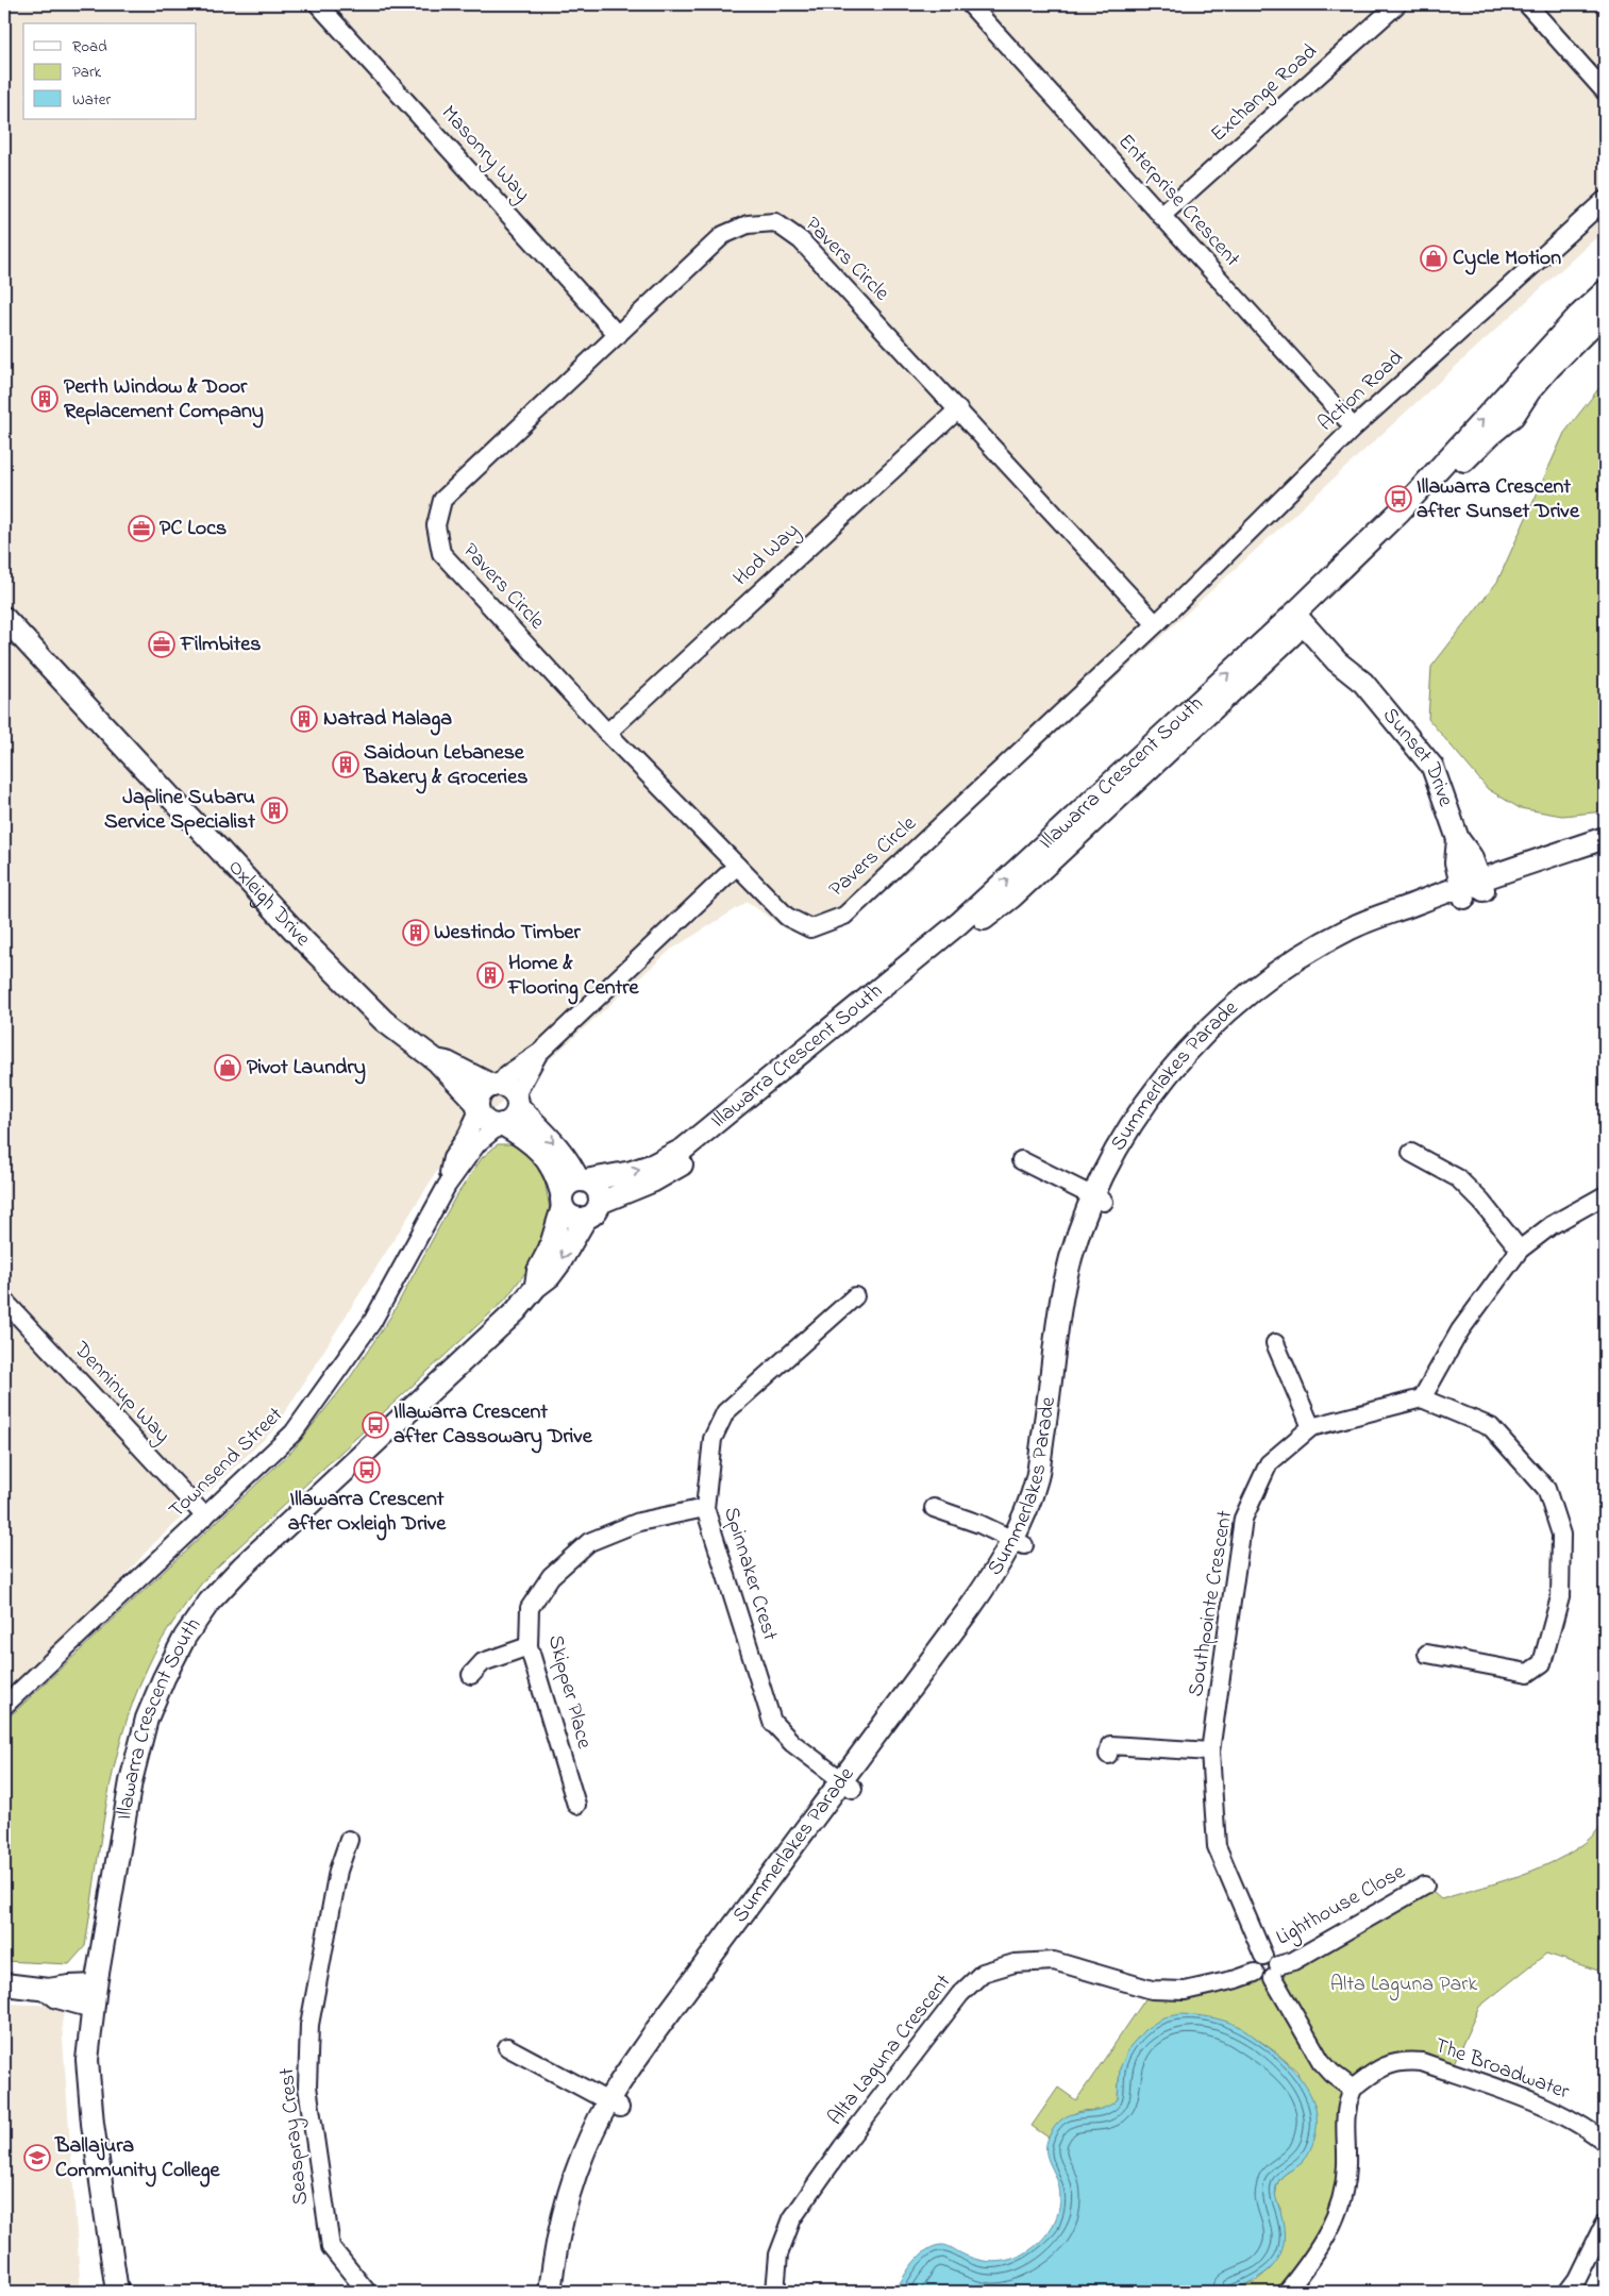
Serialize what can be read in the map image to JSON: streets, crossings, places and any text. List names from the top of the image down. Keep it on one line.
{"streets":{"street":["Exchange Road","Masonry Way","Enterprise Crescent","Pavers Circle","Action Road","Hod Way","Sunset Drive","Illawarra Crescent South","Oxleigh Drive","Summerlakes Parade","Denninup Way","Townsend Street","Spinnaker Crest","Southpointe Crescent","Skipper Place","Lighthouse Close","Alta Laguna Crescent","The Broadwater","Seaspray Crest"]},"crossings":[["Exchange Road","Enterprise Crescent"],["Masonry Way","Pavers Circle"],["Enterprise Crescent","Action Road"],["Pavers Circle","Action Road"],["Pavers Circle","Hod Way"],["Sunset Drive","Illawarra Crescent South"],["Sunset Drive","Summerlakes Parade"],["Oxleigh Drive","Townsend Street"],["Summerlakes Parade","Spinnaker Crest"],["Denninup Way","Townsend Street"],["Spinnaker Crest","Skipper Place"],["Southpointe Crescent","Lighthouse Close"],["Southpointe Crescent","Alta Laguna Crescent"],["Lighthouse Close","Alta Laguna Crescent"]],"parks":["Alta Laguna Park"],"places":{"shop":["Cycle Motion","Pivot Laundry"],"building":["Perth Window & Door Replacement Company","Natrad Malaga","Saidoun Lebanese Bakery & Groceries","Japline Subaru Service Specialist","Westindo Timber","Home & Flooring Centre"],"bus stop":["Illawarra Crescent after Sunset Drive","Illawarra Crescent after Cassowary Drive","Illawarra Crescent after Oxleigh Drive"],"office":["PC Locs","Filmbites"],"school or university":["Ballajura Community College"]},"legend":["Road","Park","Water"]}
